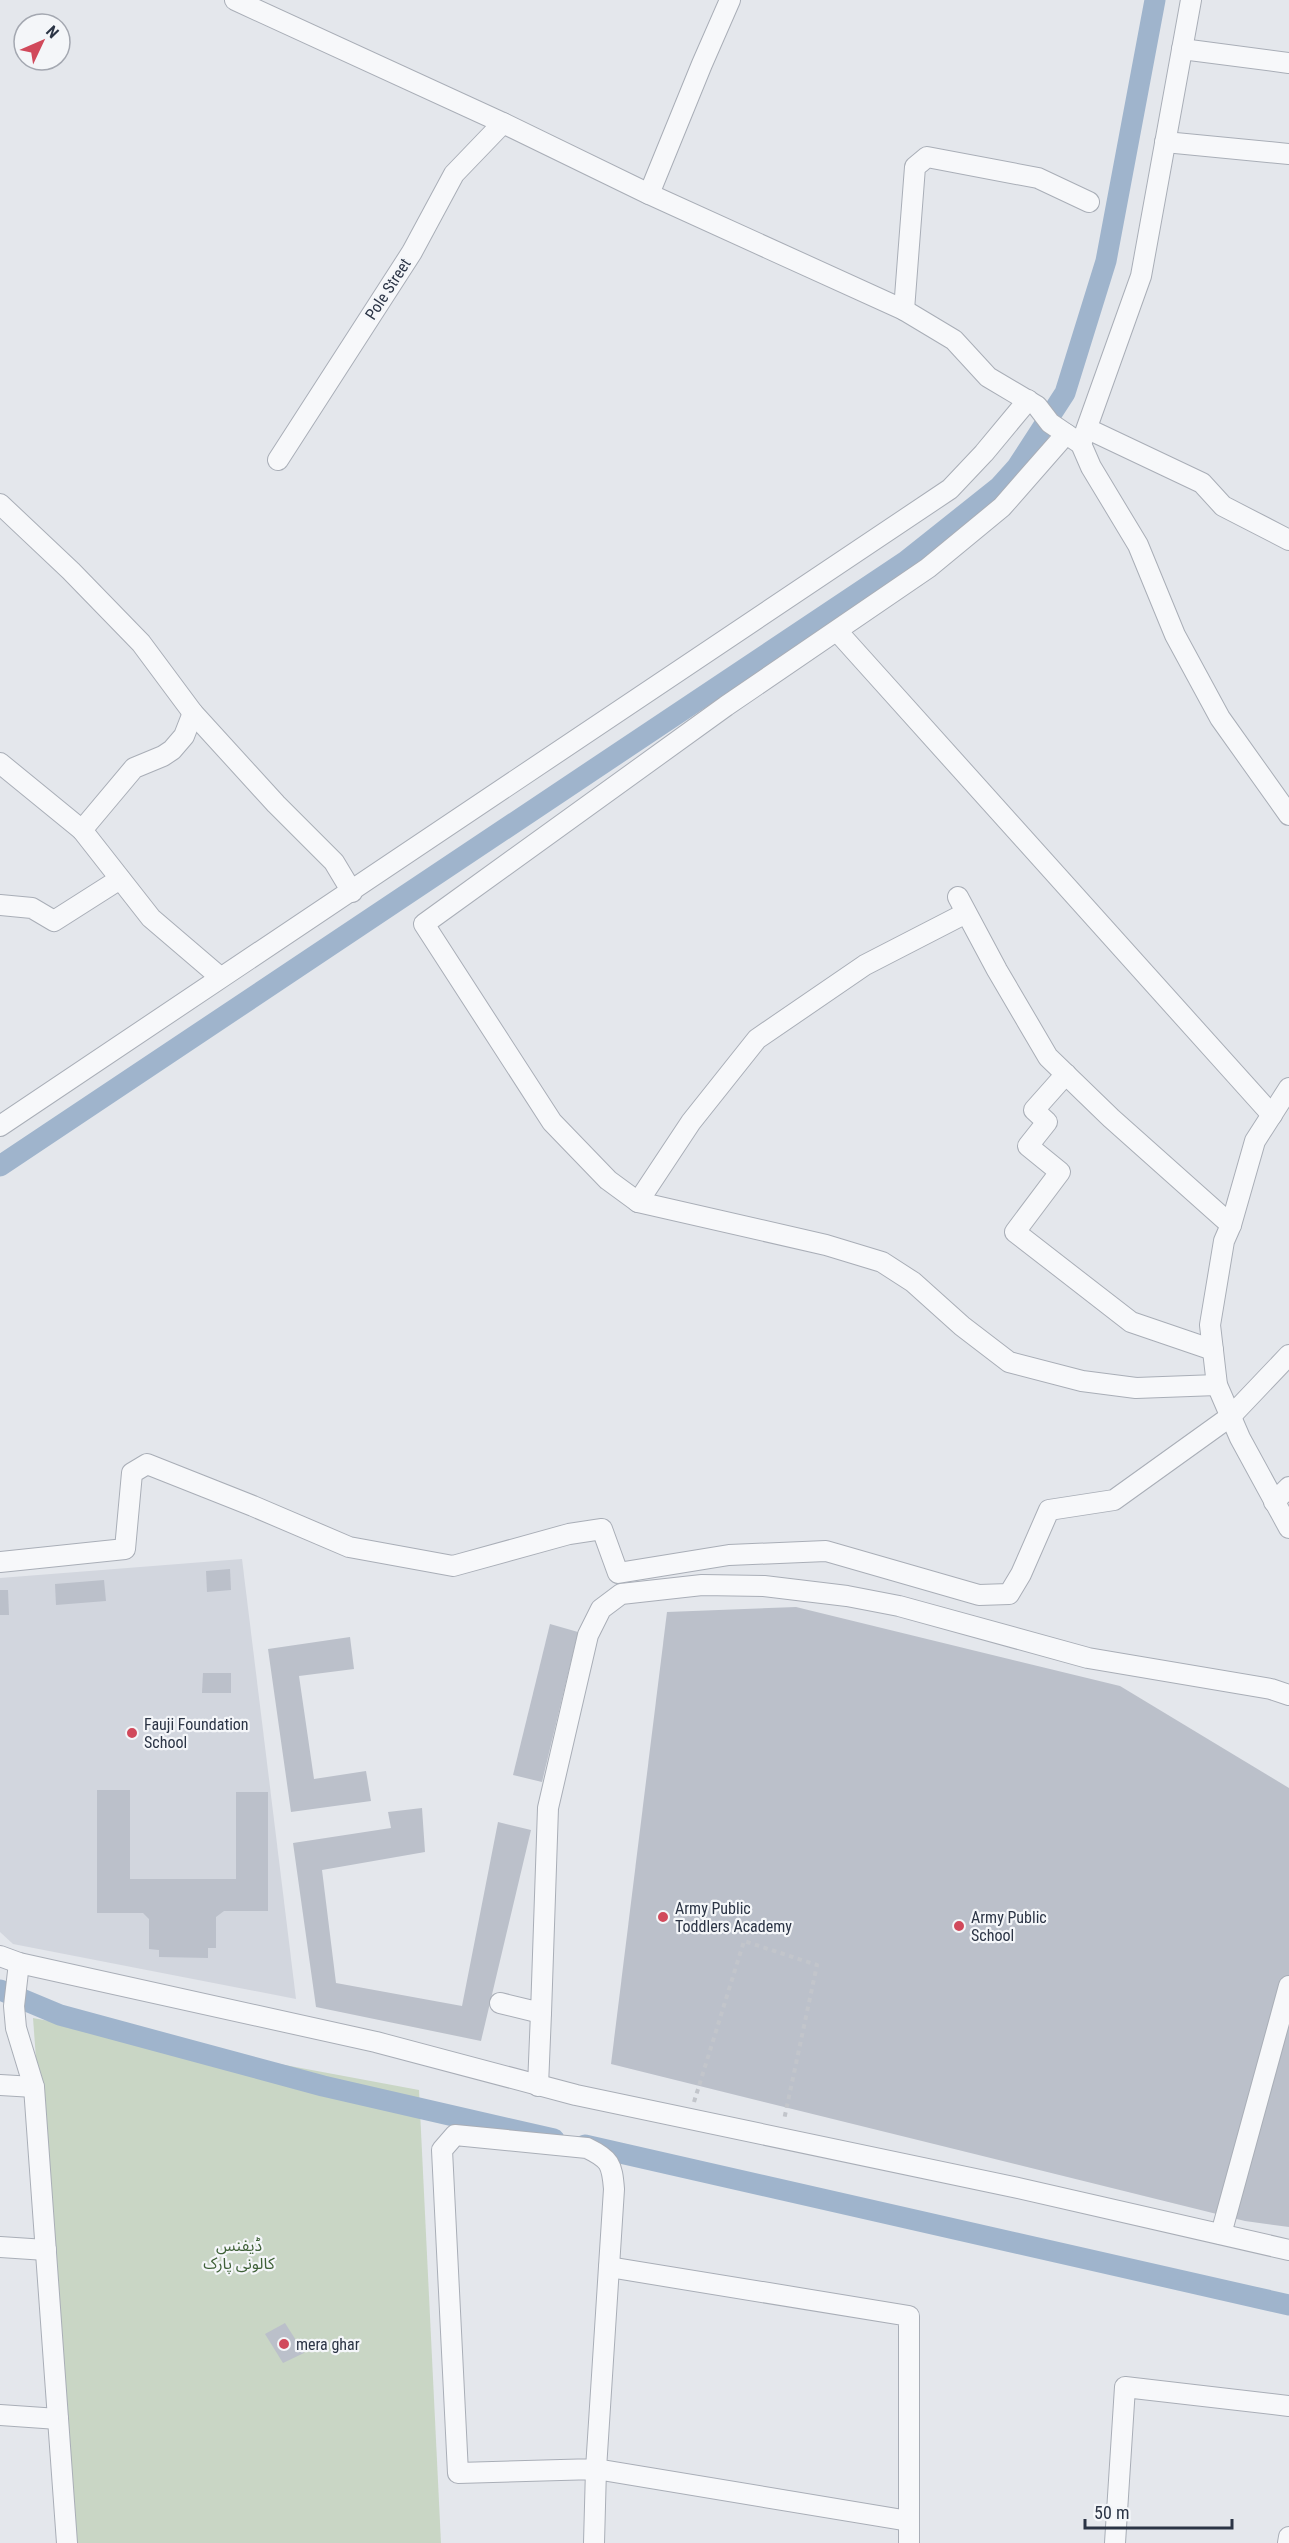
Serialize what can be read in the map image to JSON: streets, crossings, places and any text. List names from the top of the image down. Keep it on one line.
{"streets":{"street":["Pole Street"]},"parks":["ڈیفنس کالونی پارک"],"places":["Fauji Foundation School","Army Public Toddlers Academy","Army Public School","mera ghar"],"scale_bar":"50 m","north":"top right"}
